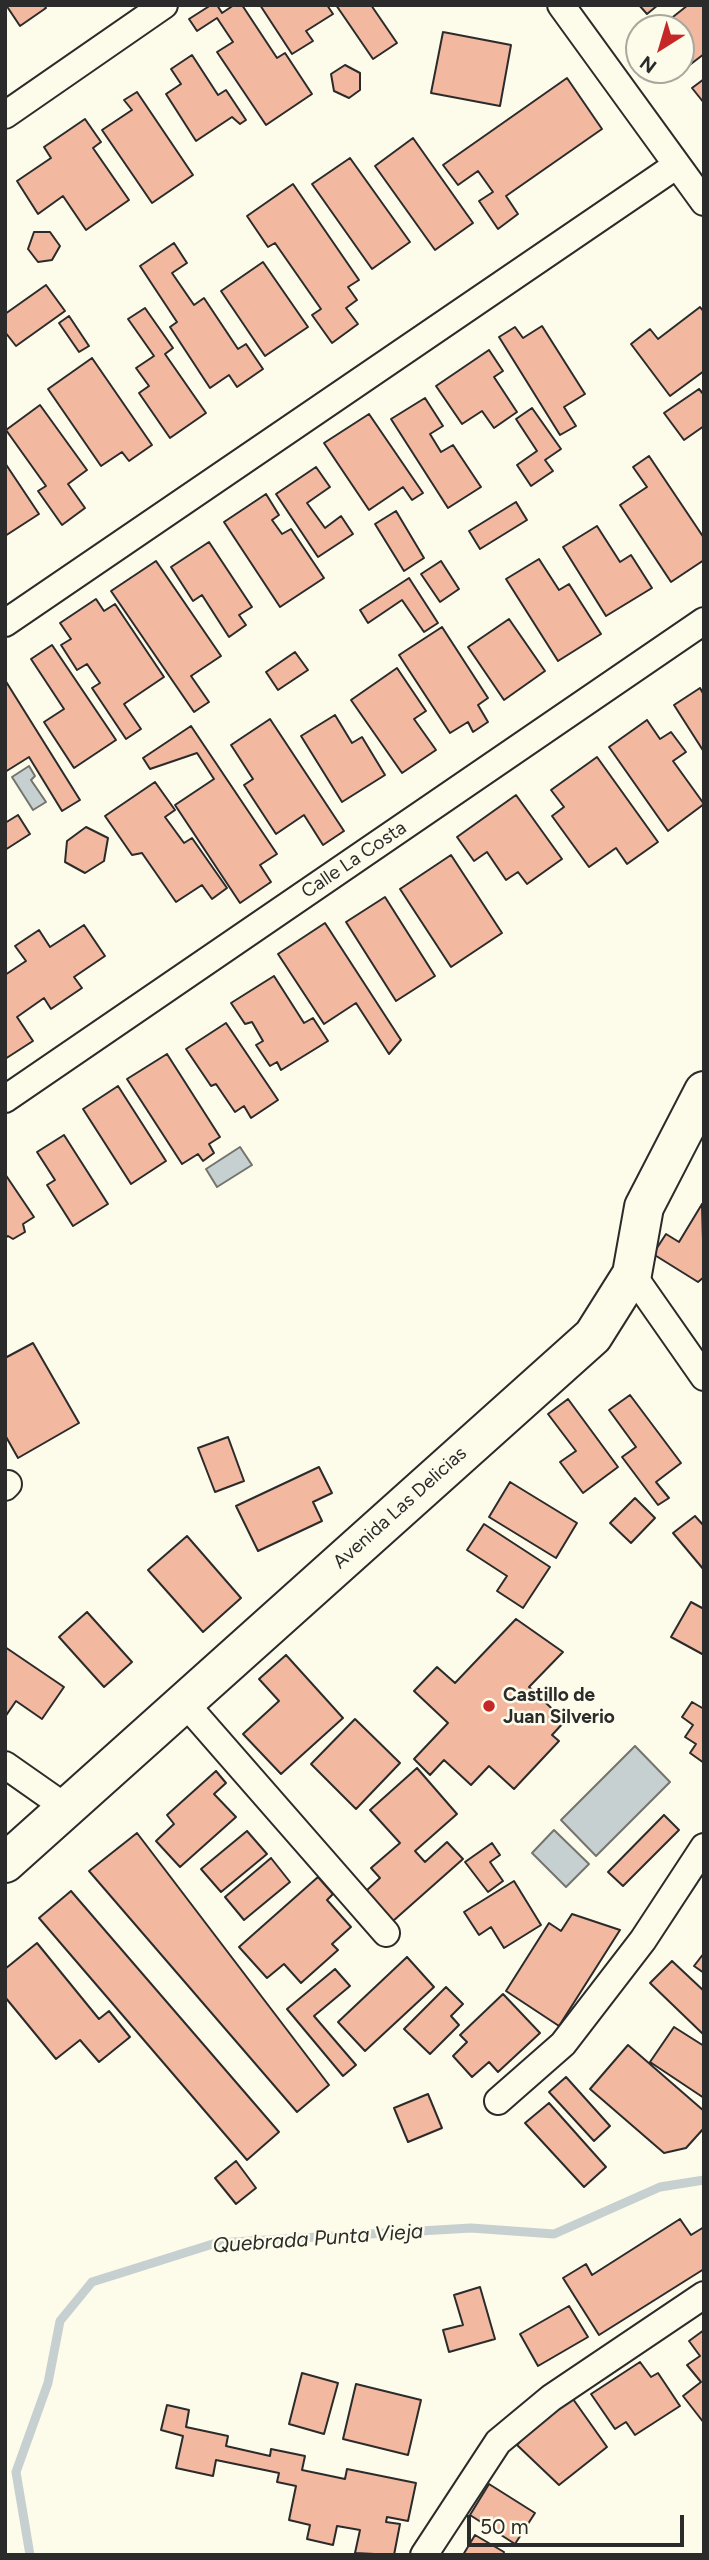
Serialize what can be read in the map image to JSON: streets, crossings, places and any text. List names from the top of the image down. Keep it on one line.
{"streets":{"main road":["Avenida Las Delicias"],"street":["Calle La Costa"]},"water":["Quebrada Punta Vieja"],"places":["Castillo de Juan Silverio"],"scale_bar":"50 m","north":"bottom left"}
